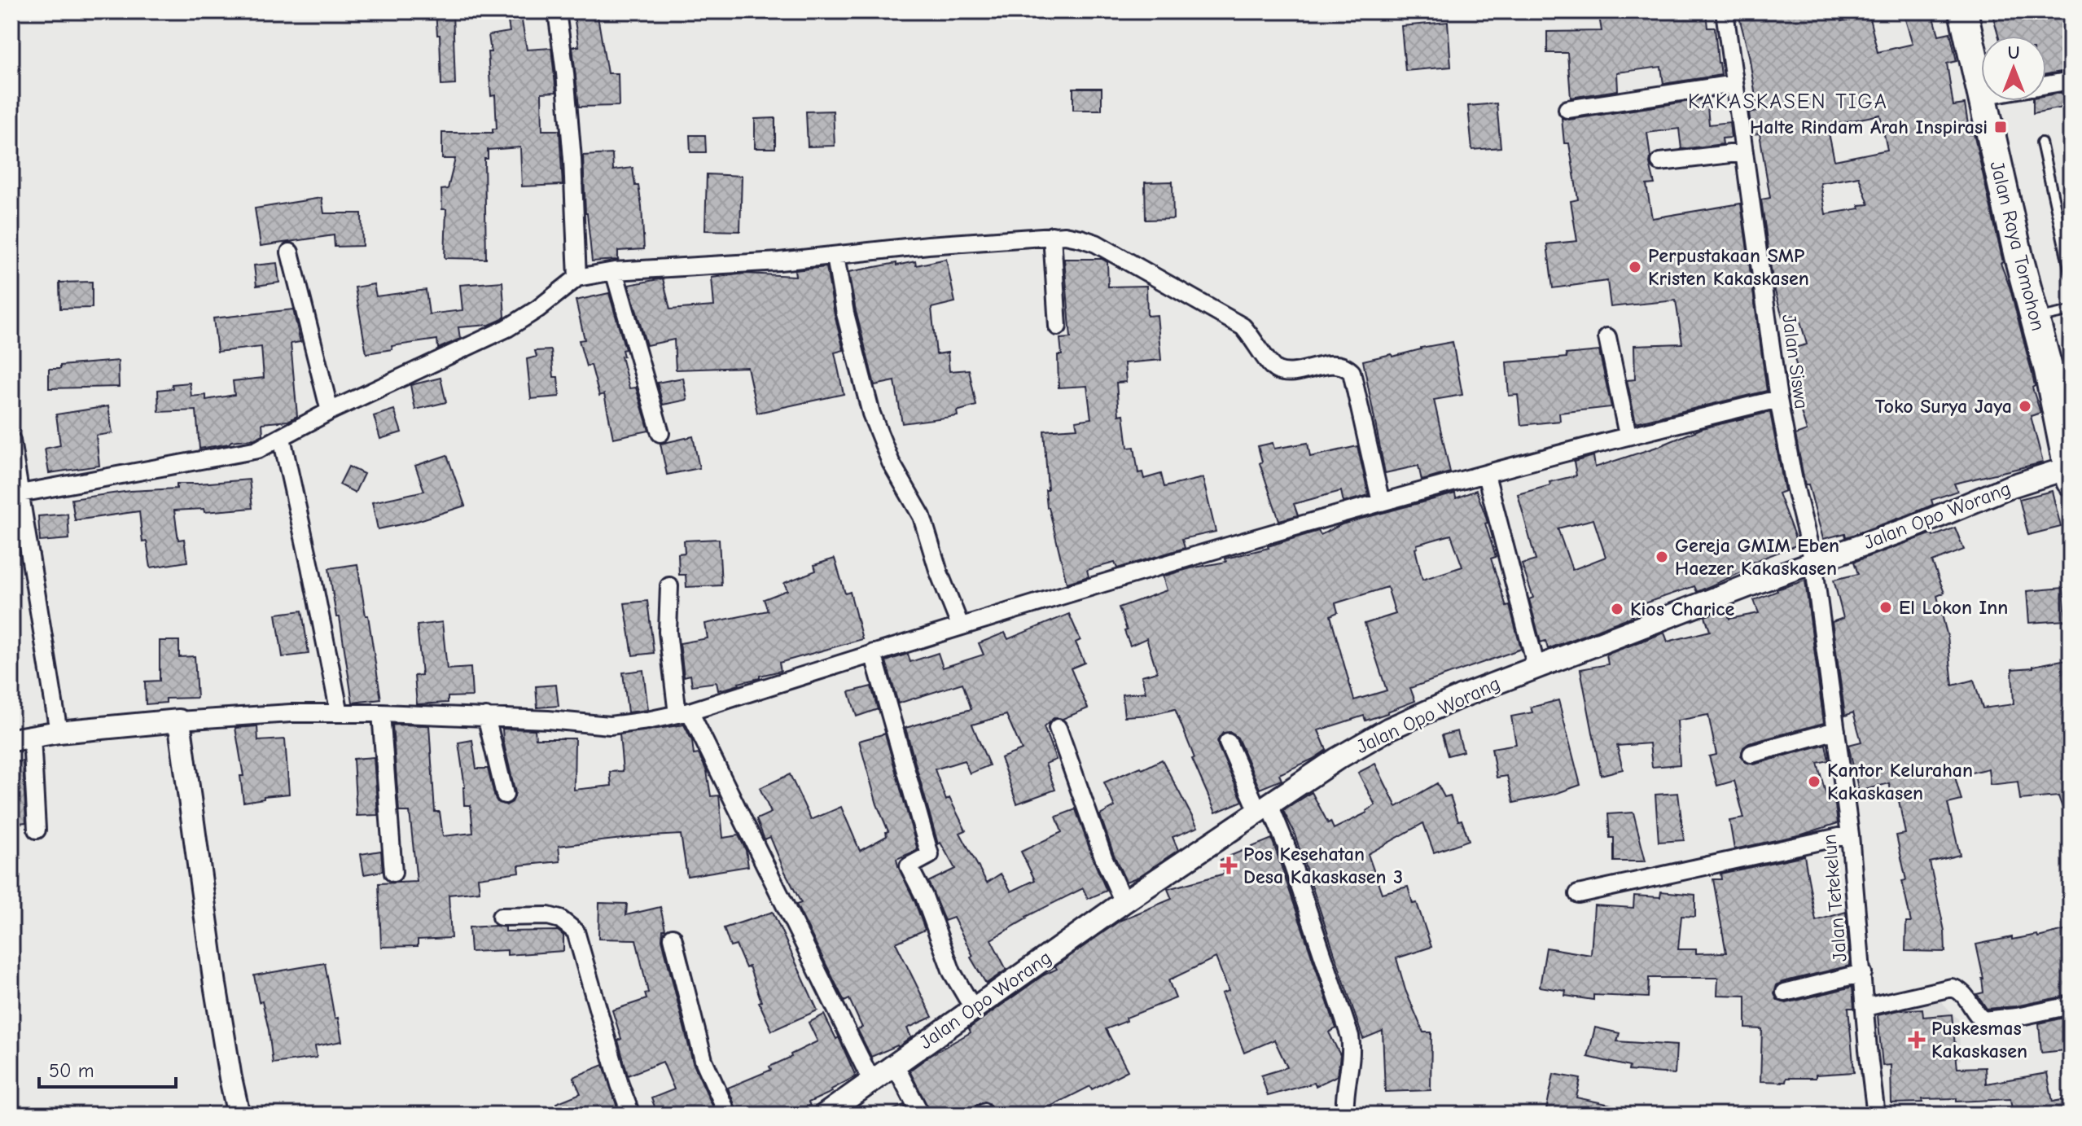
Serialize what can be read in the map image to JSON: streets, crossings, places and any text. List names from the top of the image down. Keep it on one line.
{"streets":{"highway":["Jalan Raya Tomohon"],"street":["Jalan Siswa","Jalan Opo Worang","Jalan Tetekelun"]},"crossings":[["Jalan Raya Tomohon","Jalan Opo Worang"],["Jalan Siswa","Jalan Opo Worang"],["Jalan Siswa","Jalan Tetekelun"],["Jalan Opo Worang","Jalan Tetekelun"]],"districts":["KAKASKASEN TIGA"],"places":{"transit":["Halte Rindam Arah Inspirasi"],"other":["Perpustakaan SMP Kristen Kakaskasen","Toko Surya Jaya","Gereja GMIM Eben Haezer Kakaskasen","El Lokon Inn","Kios Charice","Kantor Kelurahan Kakaskasen"],"health":["Pos Kesehatan Desa Kakaskasen 3","Puskesmas Kakaskasen"]},"scale_bar":"50 m","north":"top"}
